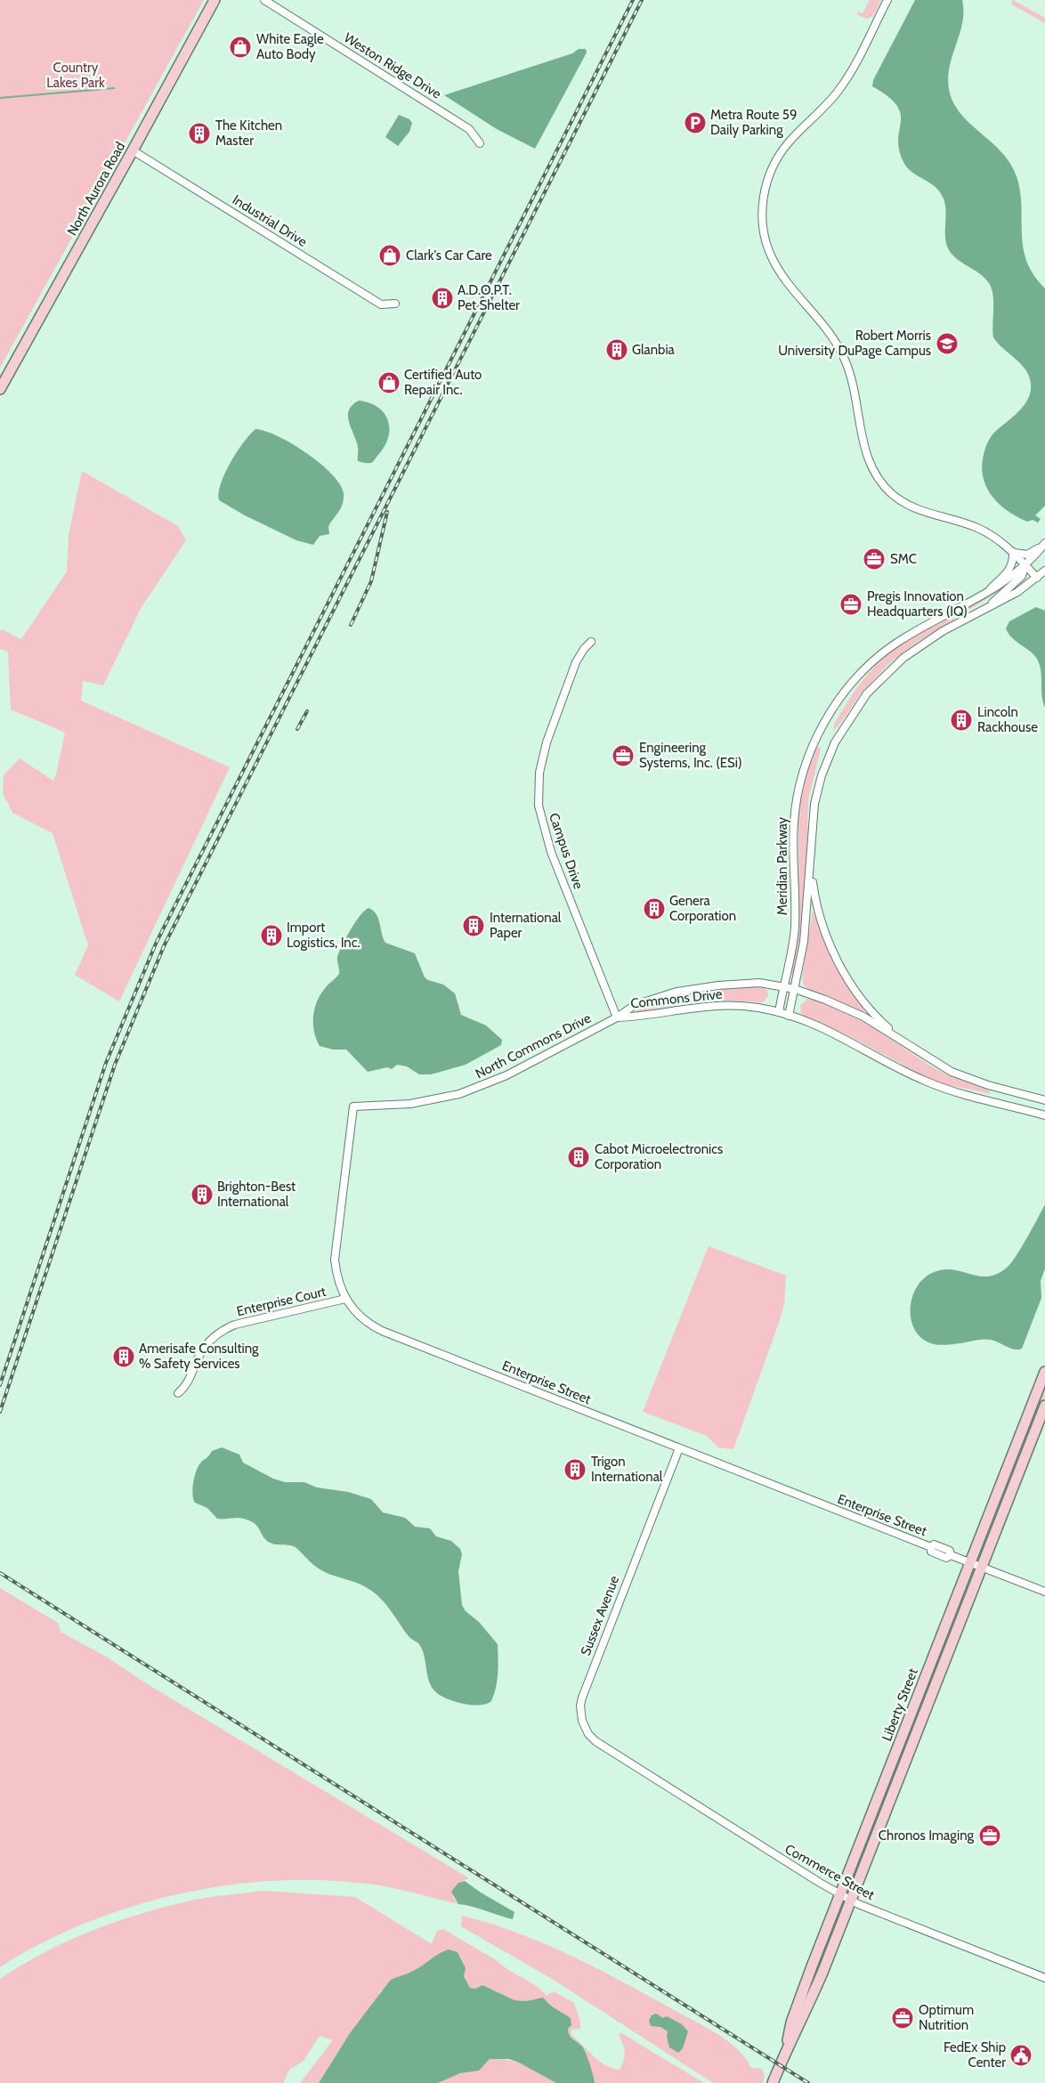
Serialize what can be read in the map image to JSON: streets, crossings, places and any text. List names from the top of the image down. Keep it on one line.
{"streets":{"street":["Weston Ridge Drive","North Aurora Road","Industrial Drive","Campus Drive","Meridian Parkway","Commons Drive","North Commons Drive","Enterprise Court","Enterprise Street","Sussex Avenue","Liberty Street","Commerce Street"]},"crossings":[["North Aurora Road","Industrial Drive"],["Campus Drive","Commons Drive"],["Campus Drive","North Commons Drive"],["Meridian Parkway","Commons Drive"],["Commons Drive","North Commons Drive"],["North Commons Drive","Enterprise Street"],["Enterprise Court","Enterprise Street"],["Enterprise Street","Sussex Avenue"],["Enterprise Street","Liberty Street"],["Sussex Avenue","Commerce Street"],["Liberty Street","Commerce Street"]],"parks":["Country Lakes Park"],"places":{"shop":["White Eagle Auto Body","Clark's Car Care","Certified Auto Repair Inc."],"parking":["Metra Route 59 Daily Parking"],"building":["The Kitchen Master","A.D.O.P.T. Pet Shelter","Glanbia","Lincoln Rackhouse","Genera Corporation","International Paper","Import Logistics, Inc.","Cabot Microelectronics Corporation","Brighton-Best International","Amerisafe Consulting % Safety Services","Trigon International"],"school or university":["Robert Morris University DuPage Campus"],"office":["SMC","Pregis Innovation Headquarters (IQ)","Engineering Systems, Inc. (ESi)","Chronos Imaging","Optimum Nutrition"],"public building":["FedEx Ship Center"]}}
